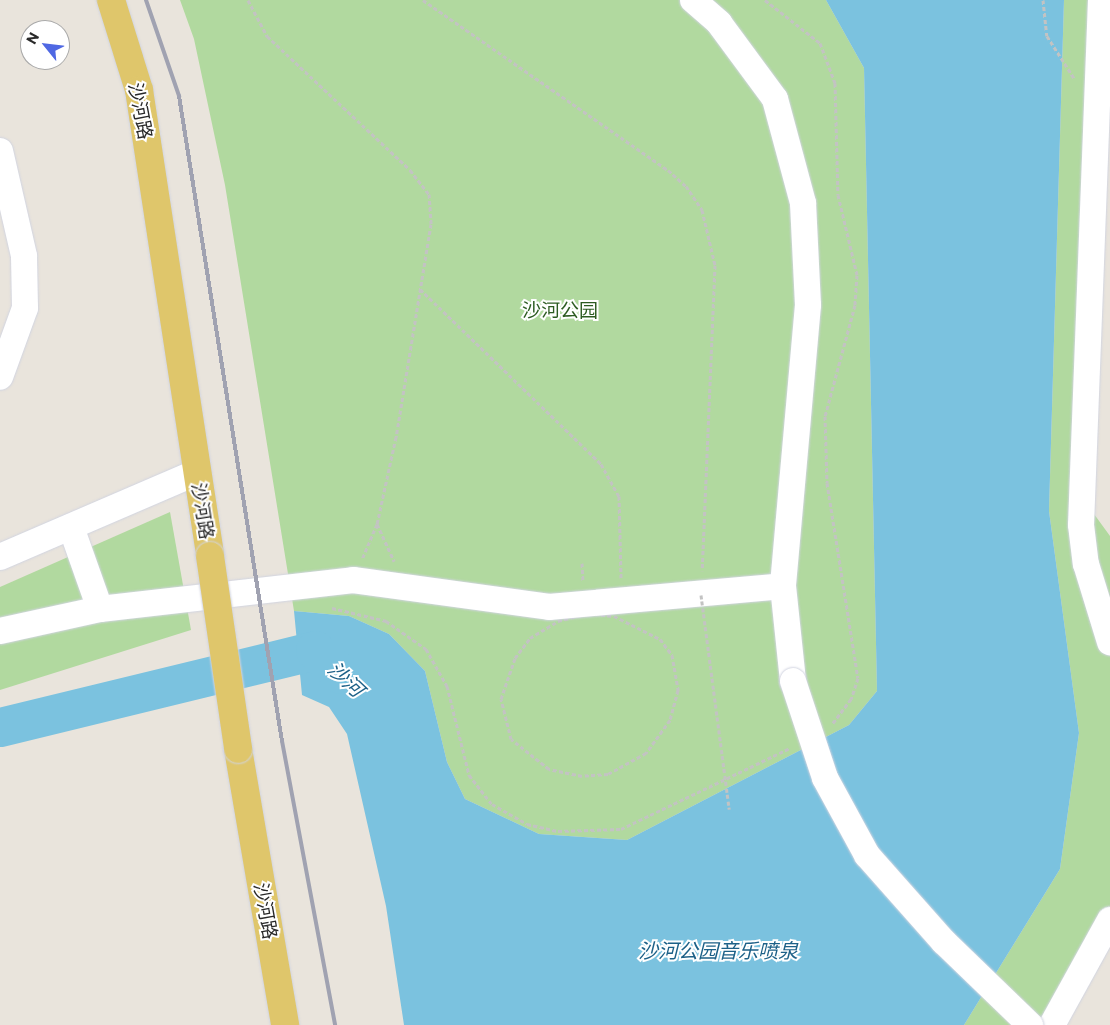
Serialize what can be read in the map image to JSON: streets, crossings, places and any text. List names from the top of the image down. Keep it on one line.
{"streets":{"main road":["沙河路"]},"water":["沙河","沙河公园音乐喷泉"],"parks":["沙河公园"],"north":"top left"}
